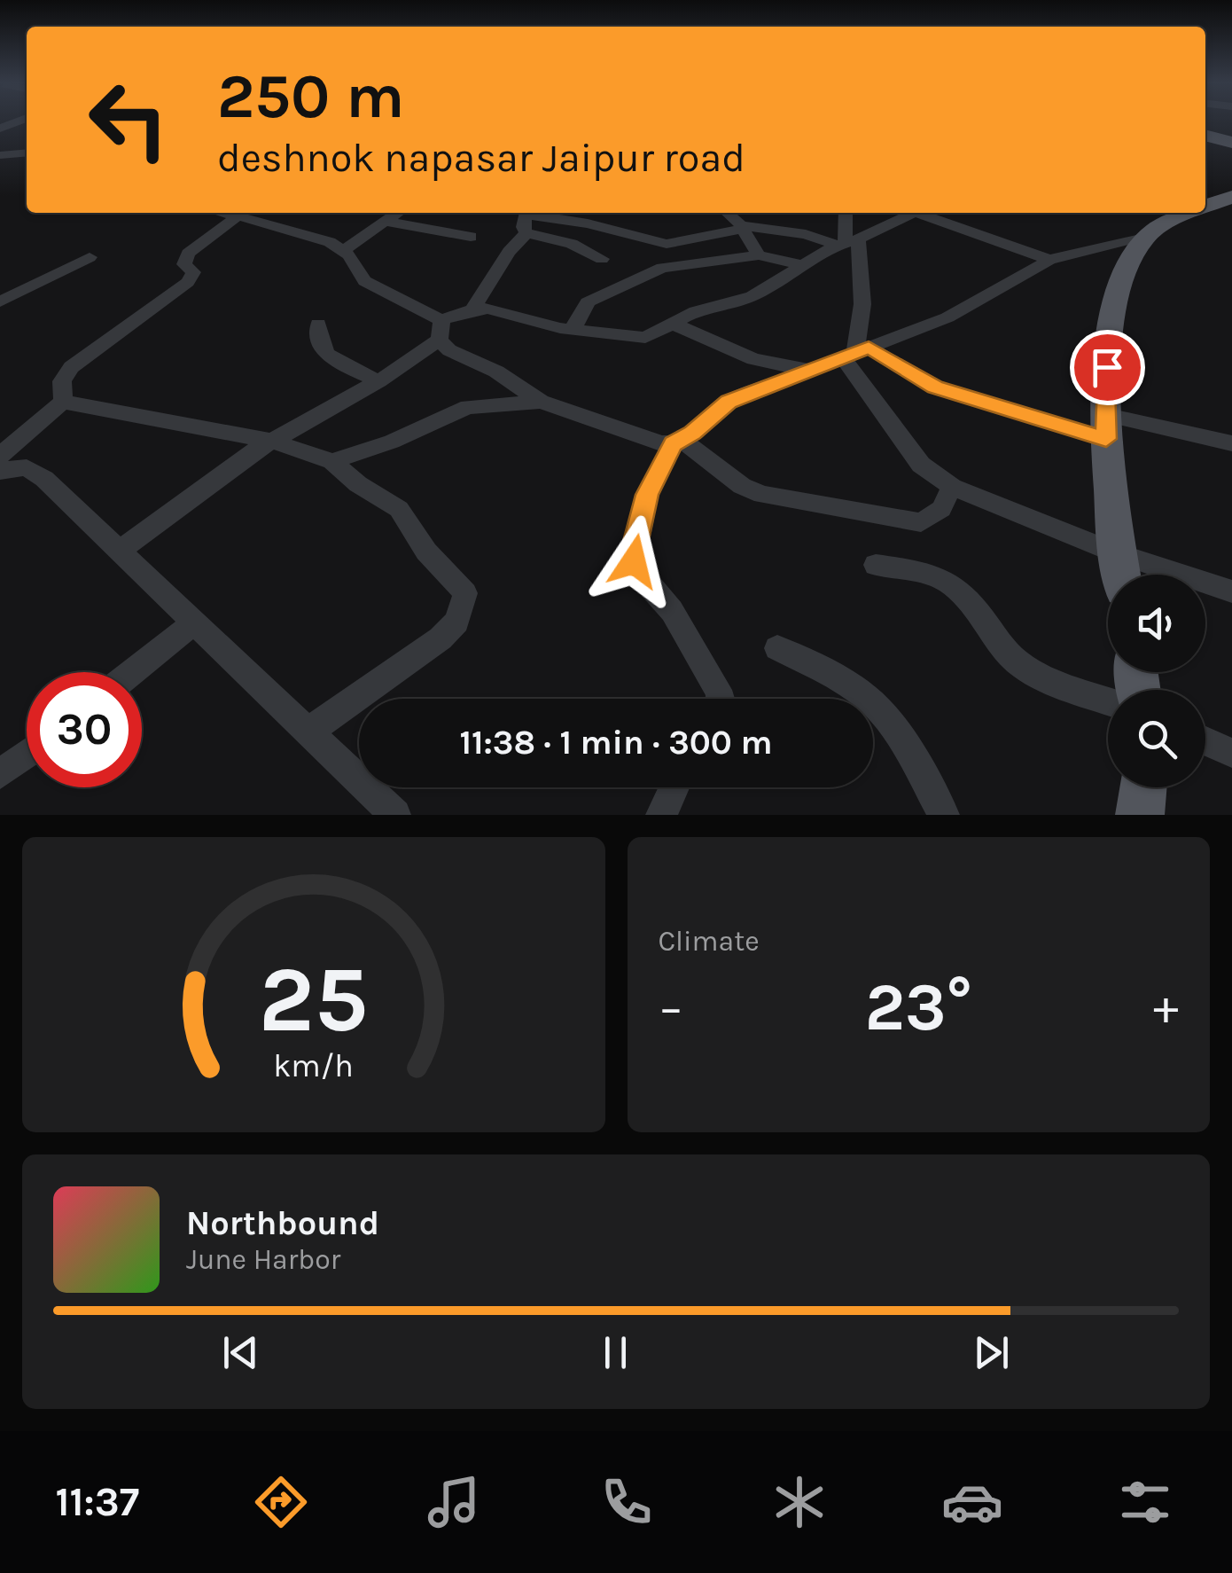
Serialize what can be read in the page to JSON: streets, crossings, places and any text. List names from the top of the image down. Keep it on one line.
{"page":{"turn":["250 m","deshnok napasar Jaipur road"],"limit":"30","trip":"11:38 · 1 min · 300 m","tile":"Climate","heat":["−","23°","+"],"song":["Northbound","June Harbor"],"tabs":"11:37","gauge":["25","km/h"]}}
